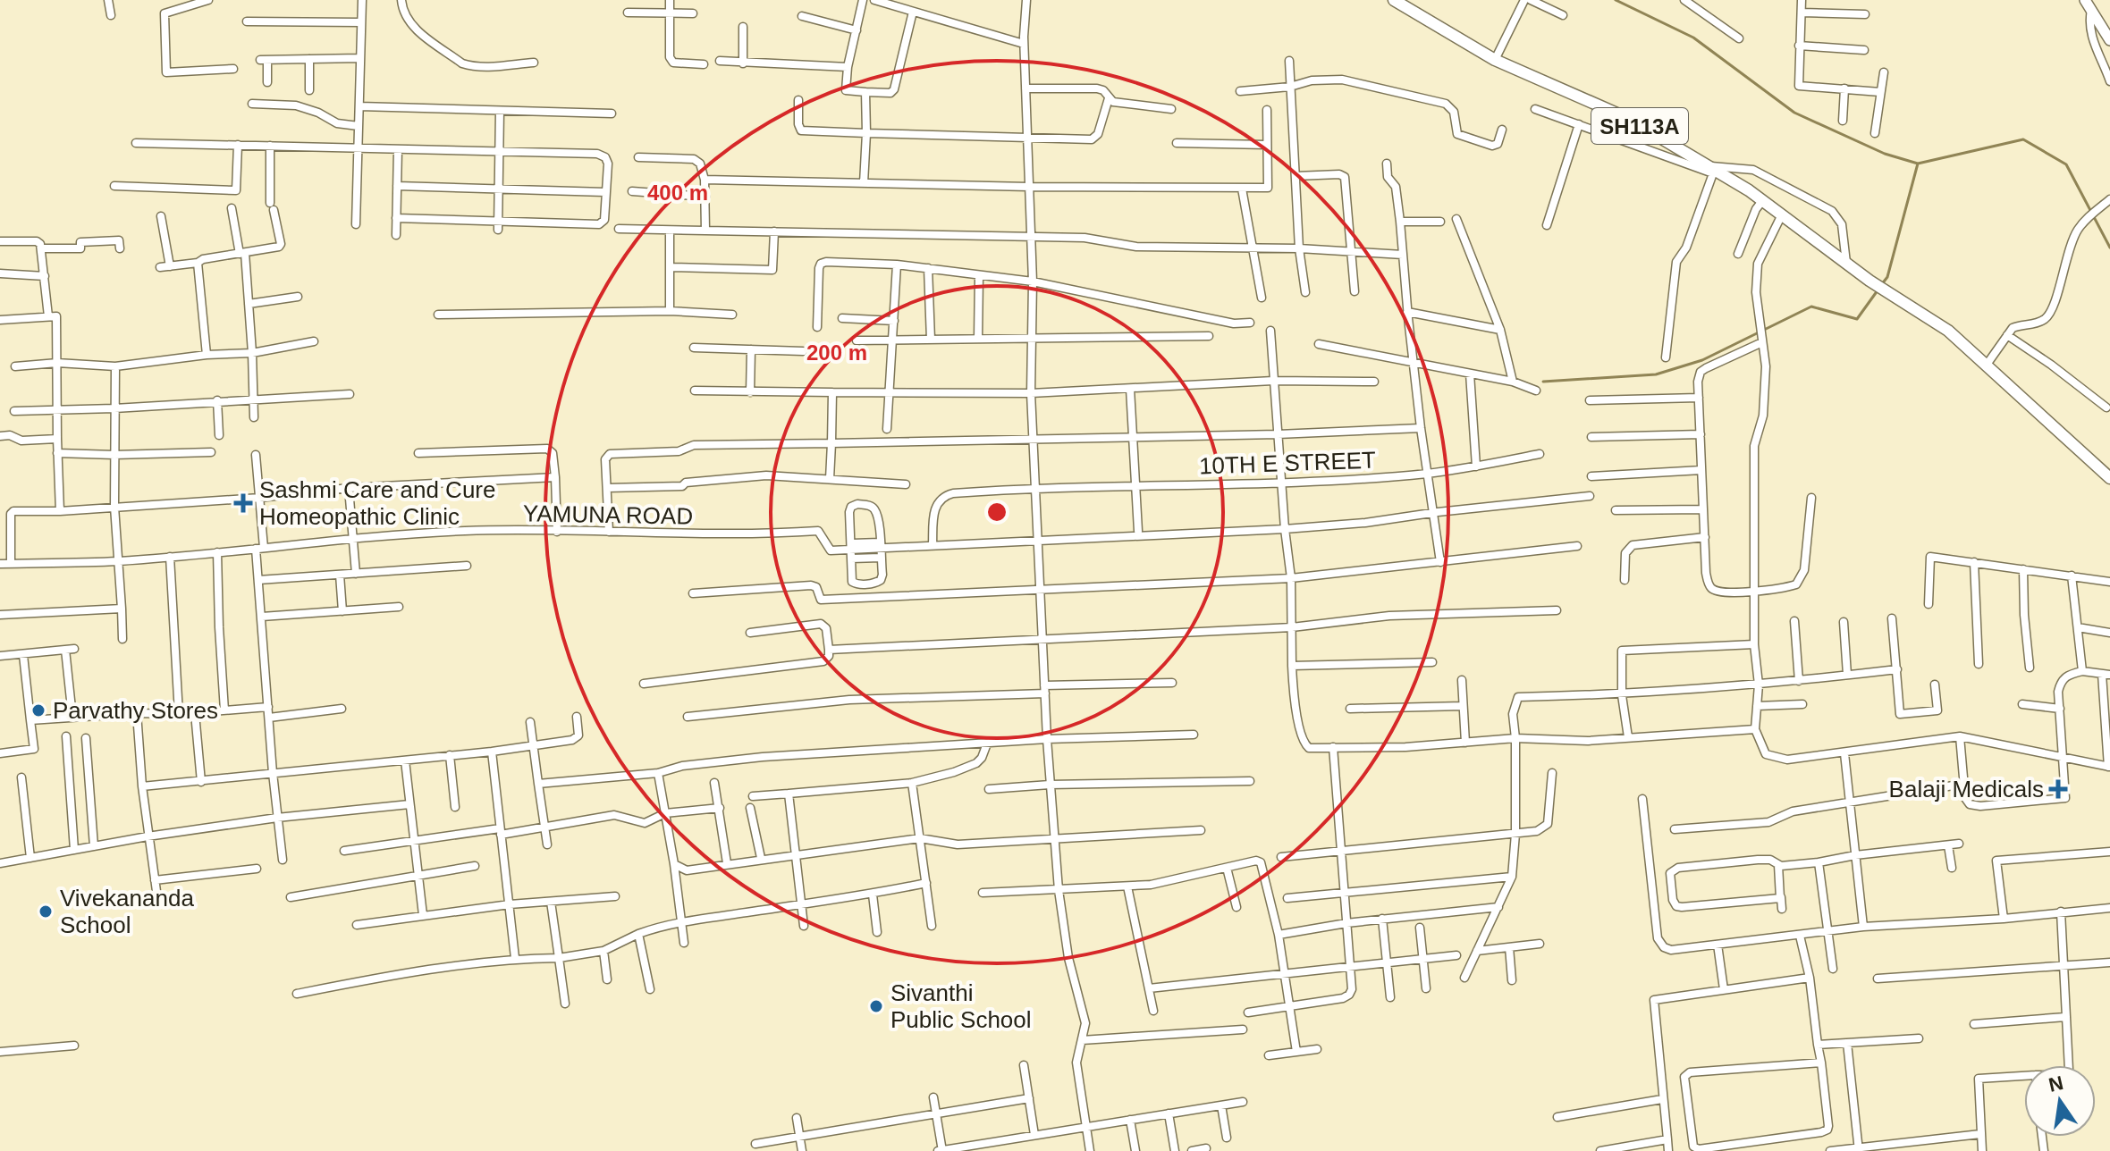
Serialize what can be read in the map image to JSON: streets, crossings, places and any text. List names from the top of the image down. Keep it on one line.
{"streets":{"main road":["SH113A"],"street":["10TH E STREET","YAMUNA ROAD"]},"places":{"health":["Sashmi Care and Cure Homeopathic Clinic","Balaji Medicals"],"other":["Parvathy Stores","Vivekananda School","Sivanthi Public School"]},"north":"top","rings":["400 m","200 m"]}
